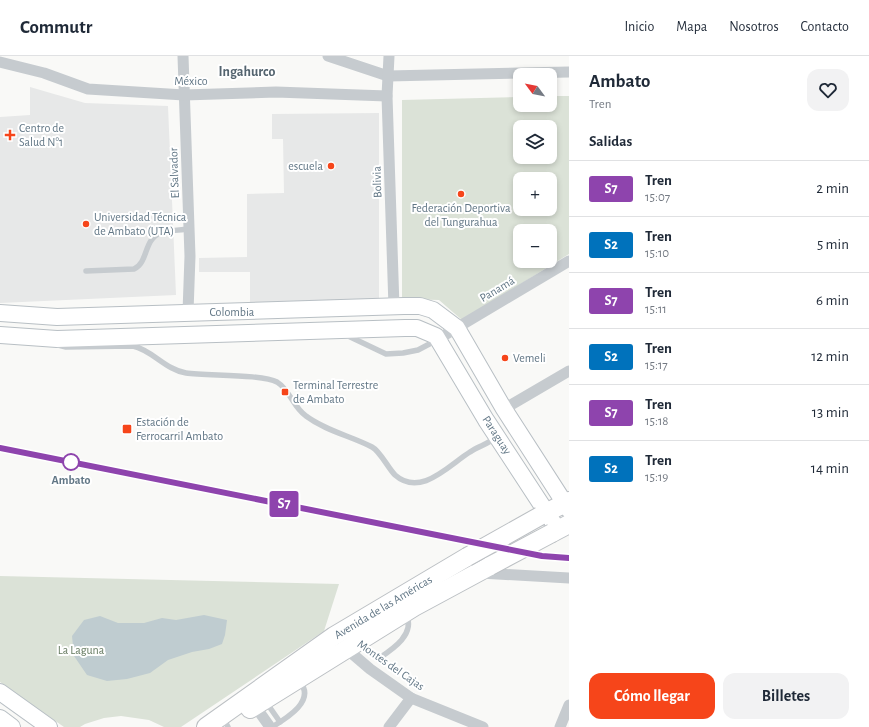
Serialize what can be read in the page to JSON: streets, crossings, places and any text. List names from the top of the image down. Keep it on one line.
{"streets":{"main road":["Colombia","Paraguay","Avenida de las Américas"],"street":["México","El Salvador","Bolivia","Panamá","Montes del Cajas"]},"crossings":[["México","El Salvador"],["México","Bolivia"],["El Salvador","Colombia"],["Bolivia","Colombia"],["Panamá","Colombia"],["Panamá","Paraguay"],["Colombia","Paraguay"],["Paraguay","Avenida de las Américas"],["Avenida de las Américas","Montes del Cajas"]],"districts":["Ingahurco"],"parks":["La Laguna"],"places":{"health":["Centro de Salud N°1"],"other":["escuela","Federación Deportiva del Tungurahua","Universidad Técnica de Ambato (UTA)","Vemeli","Ambato"],"transit":["Terminal Terrestre de Ambato","Estación de Ferrocarril Ambato"]},"north":"top left","page":{"header":"Commutr","nav":["Inicio","Mapa","Nosotros","Contacto"],"on_map":"S7","heading":[["Ambato","Tren"],"Salidas"],"map_buttons":["+","−"],"list":[{"mark":"S7","name":"Tren","note":"15:07","value":"2 min"},{"mark":"S2","name":"Tren","note":"15:10","value":"5 min"},{"mark":"S7","name":"Tren","note":"15:11","value":"6 min"},{"mark":"S2","name":"Tren","note":"15:17","value":"12 min"},{"mark":"S7","name":"Tren","note":"15:18","value":"13 min"},{"mark":"S2","name":"Tren","note":"15:19","value":"14 min"}],"buttons":["Cómo llegar","Billetes"]}}
